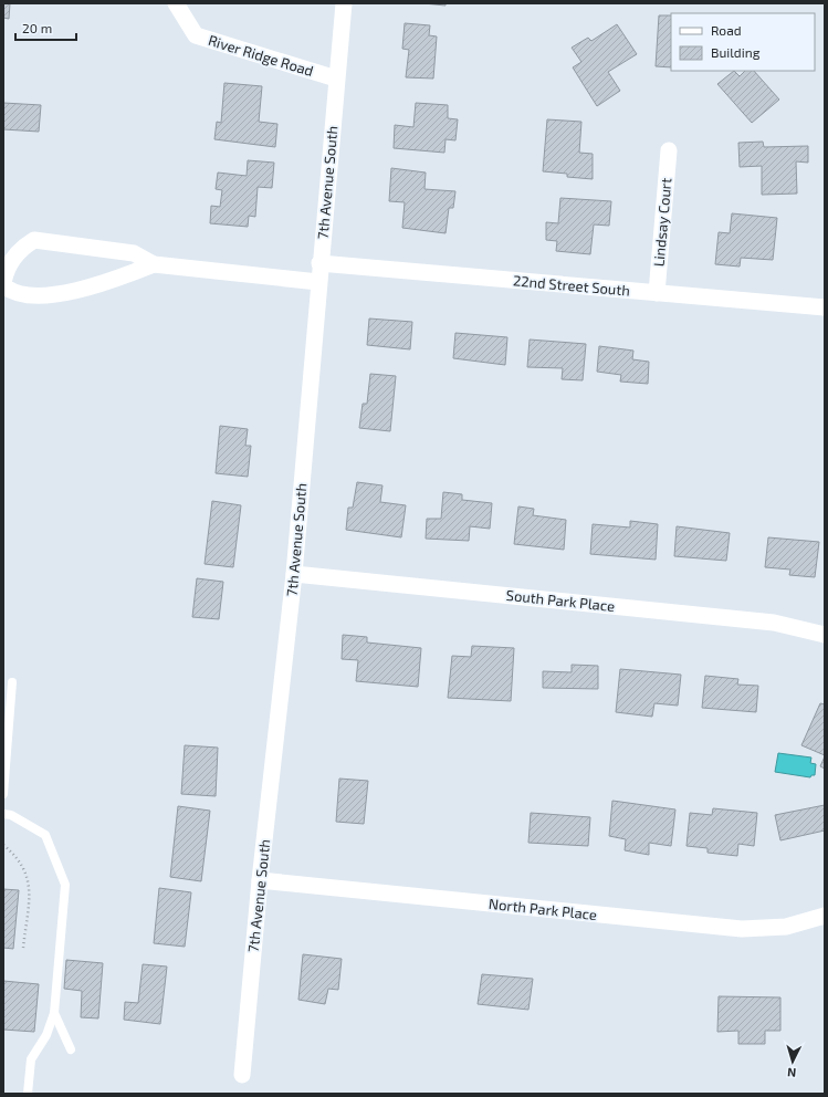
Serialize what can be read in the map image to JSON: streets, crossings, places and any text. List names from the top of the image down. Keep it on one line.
{"streets":{"street":["River Ridge Road","7th Avenue South","Lindsay Court","22nd Street South","South Park Place","North Park Place"]},"crossings":[["River Ridge Road","7th Avenue South"],["7th Avenue South","22nd Street South"],["7th Avenue South","South Park Place"],["7th Avenue South","North Park Place"],["Lindsay Court","22nd Street South"]],"legend":["Road","Building"],"scale_bar":"20 m","north":"bottom"}
